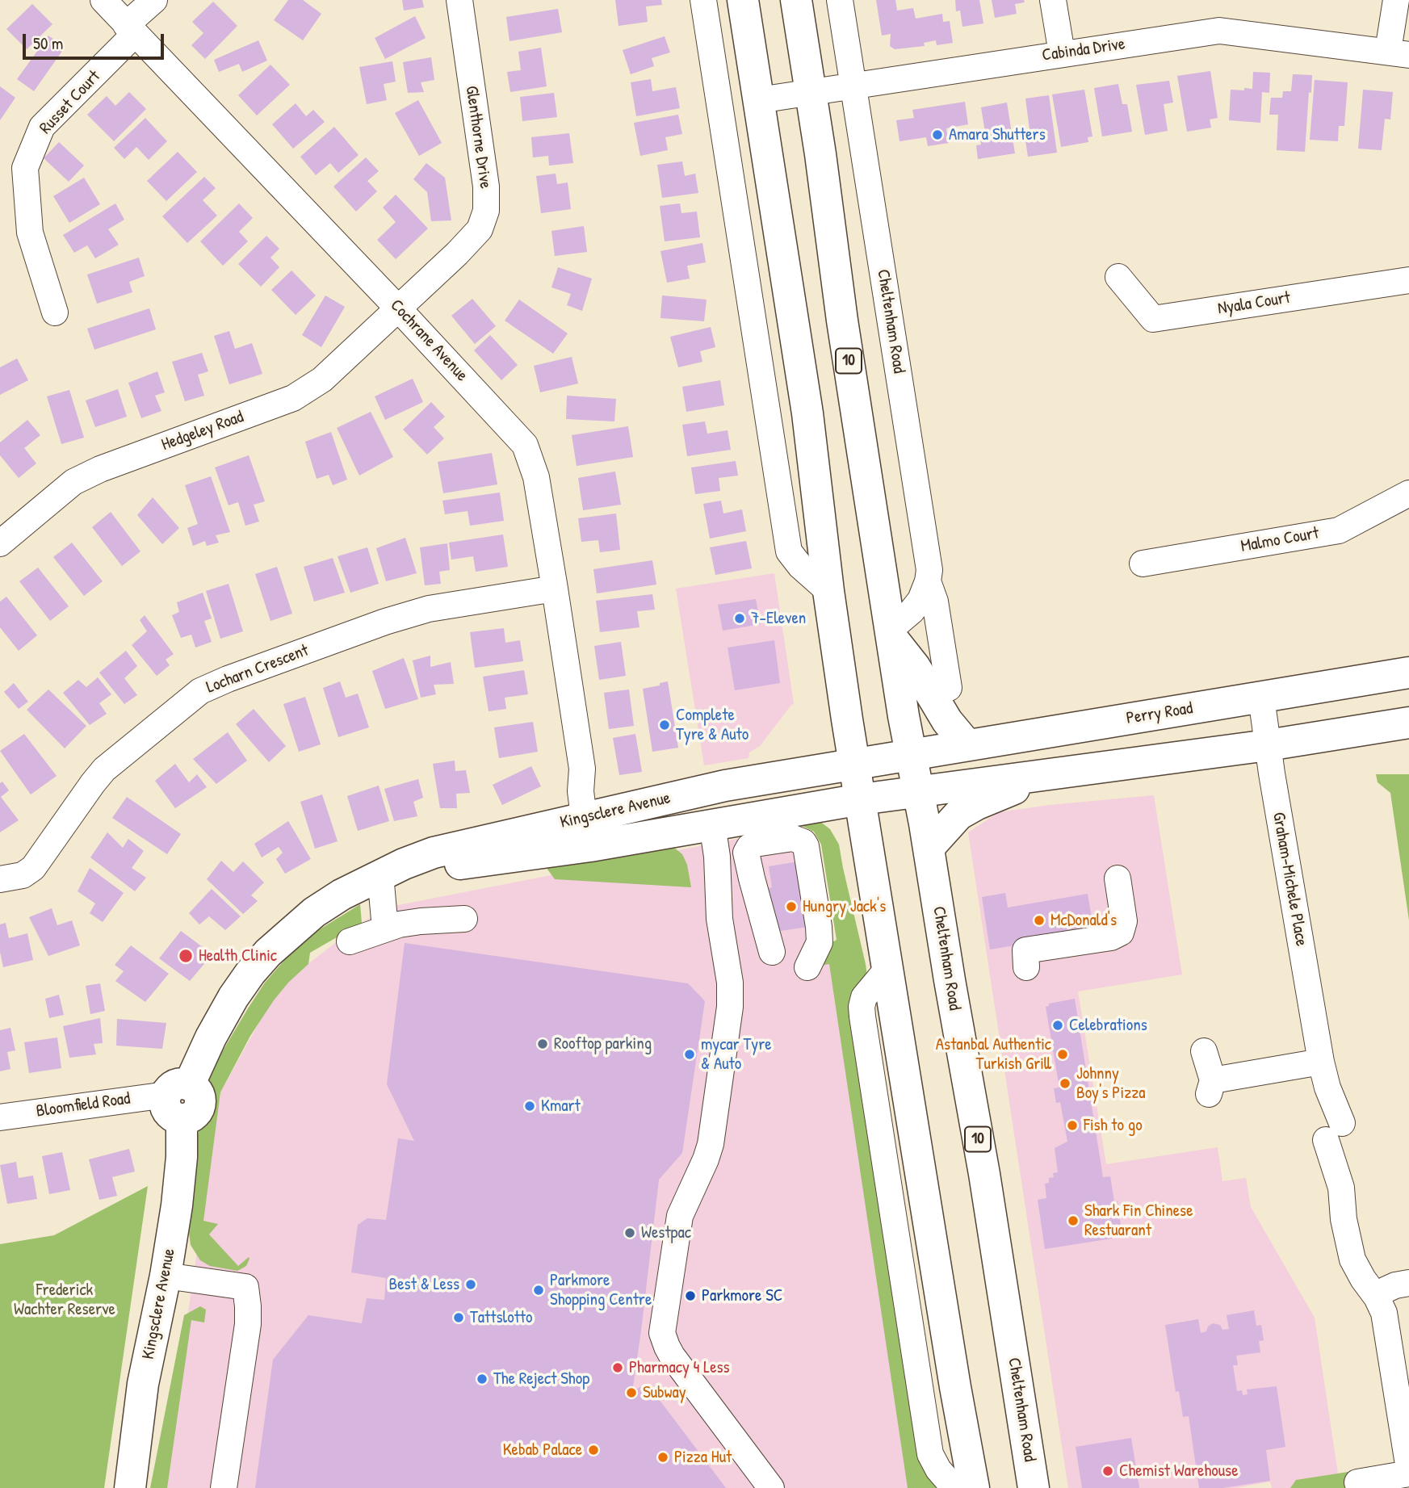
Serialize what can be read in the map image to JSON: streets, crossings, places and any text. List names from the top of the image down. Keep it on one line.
{"streets":{"main road":["Cheltenham Road","10","Perry Road","Kingsclere Avenue"],"street":["Cabinda Drive","Russet Court","Glenthorne Drive","Nyala Court","Cochrane Avenue","Hedgeley Road","Malmo Court","Locharn Crescent","Graham-Michele Place","Bloomfield Road"]},"crossings":[["Cabinda Drive","Cheltenham Road"],["Russet Court","Cochrane Avenue"],["Glenthorne Drive","Cochrane Avenue"],["Glenthorne Drive","Hedgeley Road"],["Cheltenham Road","Perry Road"],["Cheltenham Road","Kingsclere Avenue"],["Cochrane Avenue","Hedgeley Road"],["Cochrane Avenue","Locharn Crescent"],["Cochrane Avenue","Kingsclere Avenue"],["Perry Road","Kingsclere Avenue"],["Perry Road","Graham-Michele Place"],["Kingsclere Avenue","Bloomfield Road"]],"parks":["Frederick Wachter Reserve"],"places":["Amara Shutters","7-Eleven","Complete Tyre & Auto","Hungry Jack's","McDonald's","Health Clinic","Celebrations","Rooftop parking","mycar Tyre & Auto","Astanbal Authentic Turkish Grill","Johnny Boy's Pizza","Kmart","Fish to go","Shark Fin Chinese Restuarant","Westpac","Best & Less","Parkmore Shopping Centre","Parkmore SC","Tattslotto","Pharmacy 4 Less","The Reject Shop","Subway","Kebab Palace","Pizza Hut","Chemist Warehouse"],"scale_bar":"50 m"}
